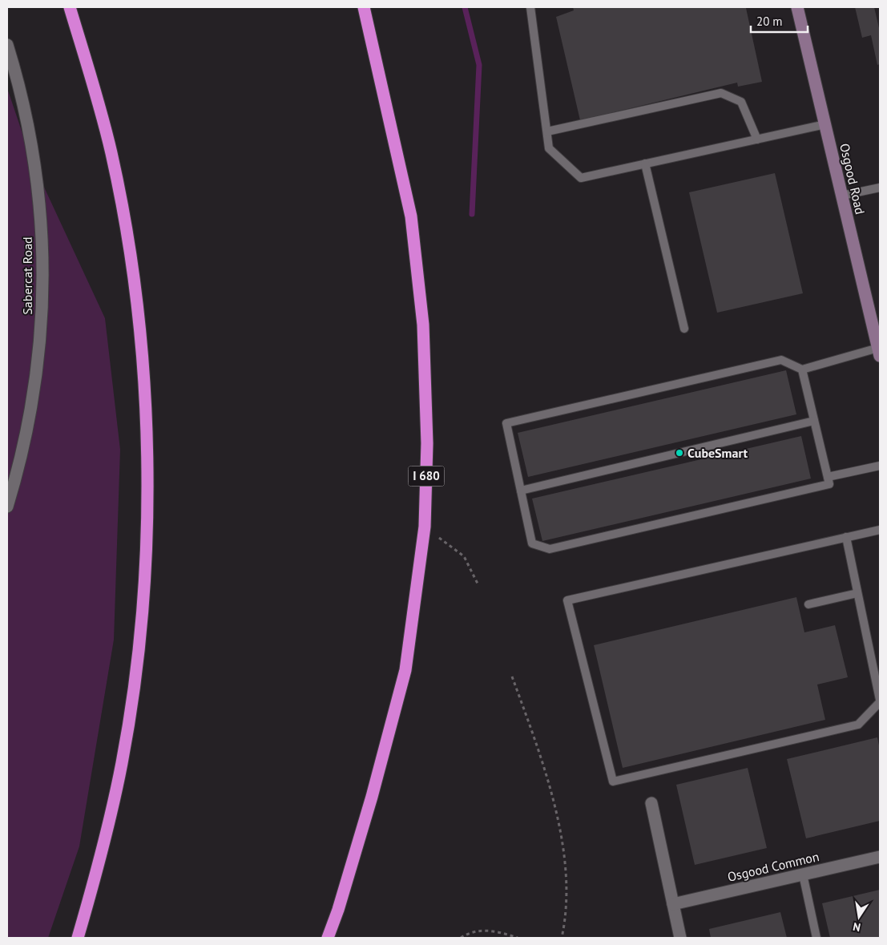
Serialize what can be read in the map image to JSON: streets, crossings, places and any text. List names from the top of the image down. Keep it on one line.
{"streets":{"highway":["I 680"],"main road":["Osgood Road"],"street":["Sabercat Road","Osgood Common"]},"places":["CubeSmart"],"scale_bar":"20 m","north":"bottom"}
